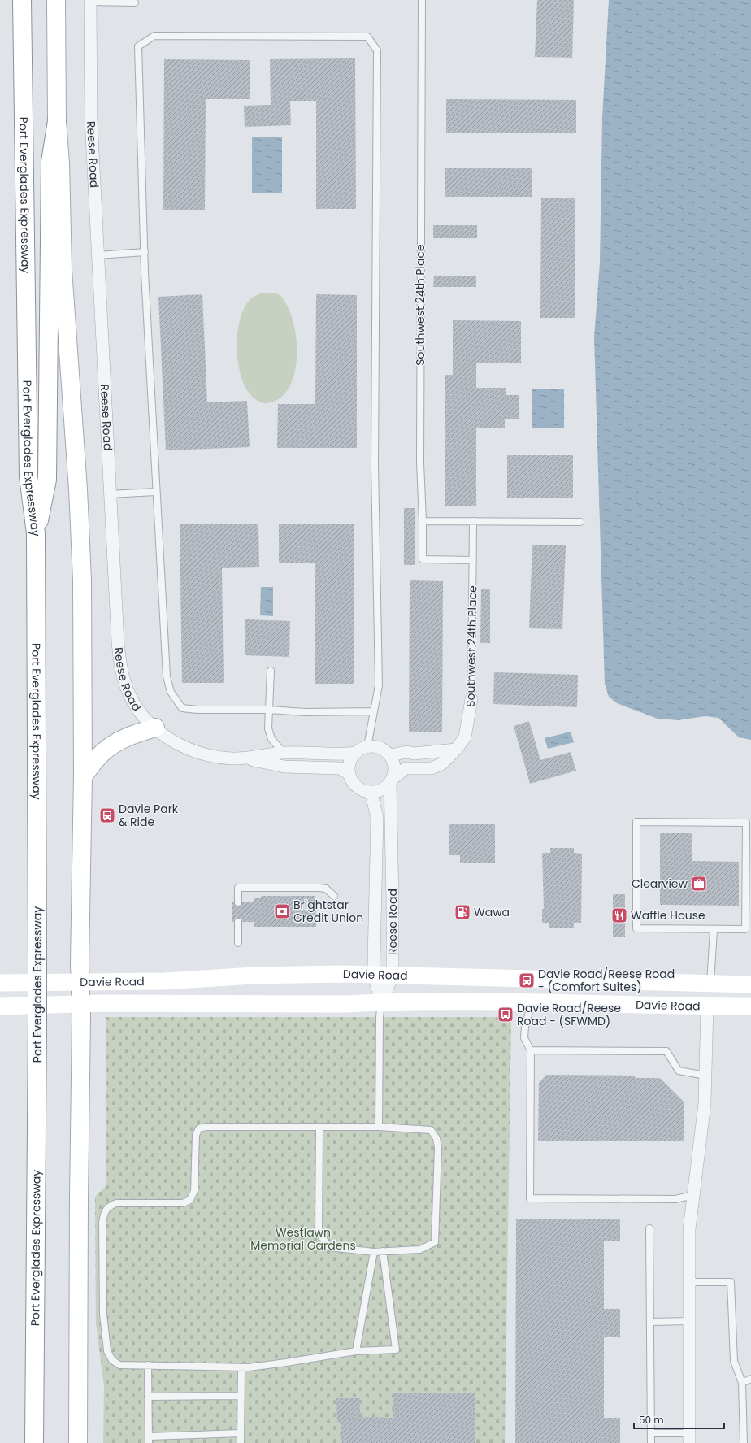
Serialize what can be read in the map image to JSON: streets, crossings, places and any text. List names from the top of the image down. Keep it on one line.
{"streets":{"main road":["Port Everglades Expressway","Davie Road"],"street":["Reese Road","Southwest 24th Place"]},"crossings":[["Reese Road","Southwest 24th Place"],["Reese Road","Davie Road"]],"parks":["Westlawn Memorial Gardens"],"places":{"bus stop":["Davie Park & Ride","Davie Road/Reese Road - (Comfort Suites)","Davie Road/Reese Road - (SFWMD)"],"office":["Clearview"],"bank":["Brightstar Credit Union"],"fuel station":["Wawa"],"restaurant":["Waffle House"]},"scale_bar":"50 m"}
